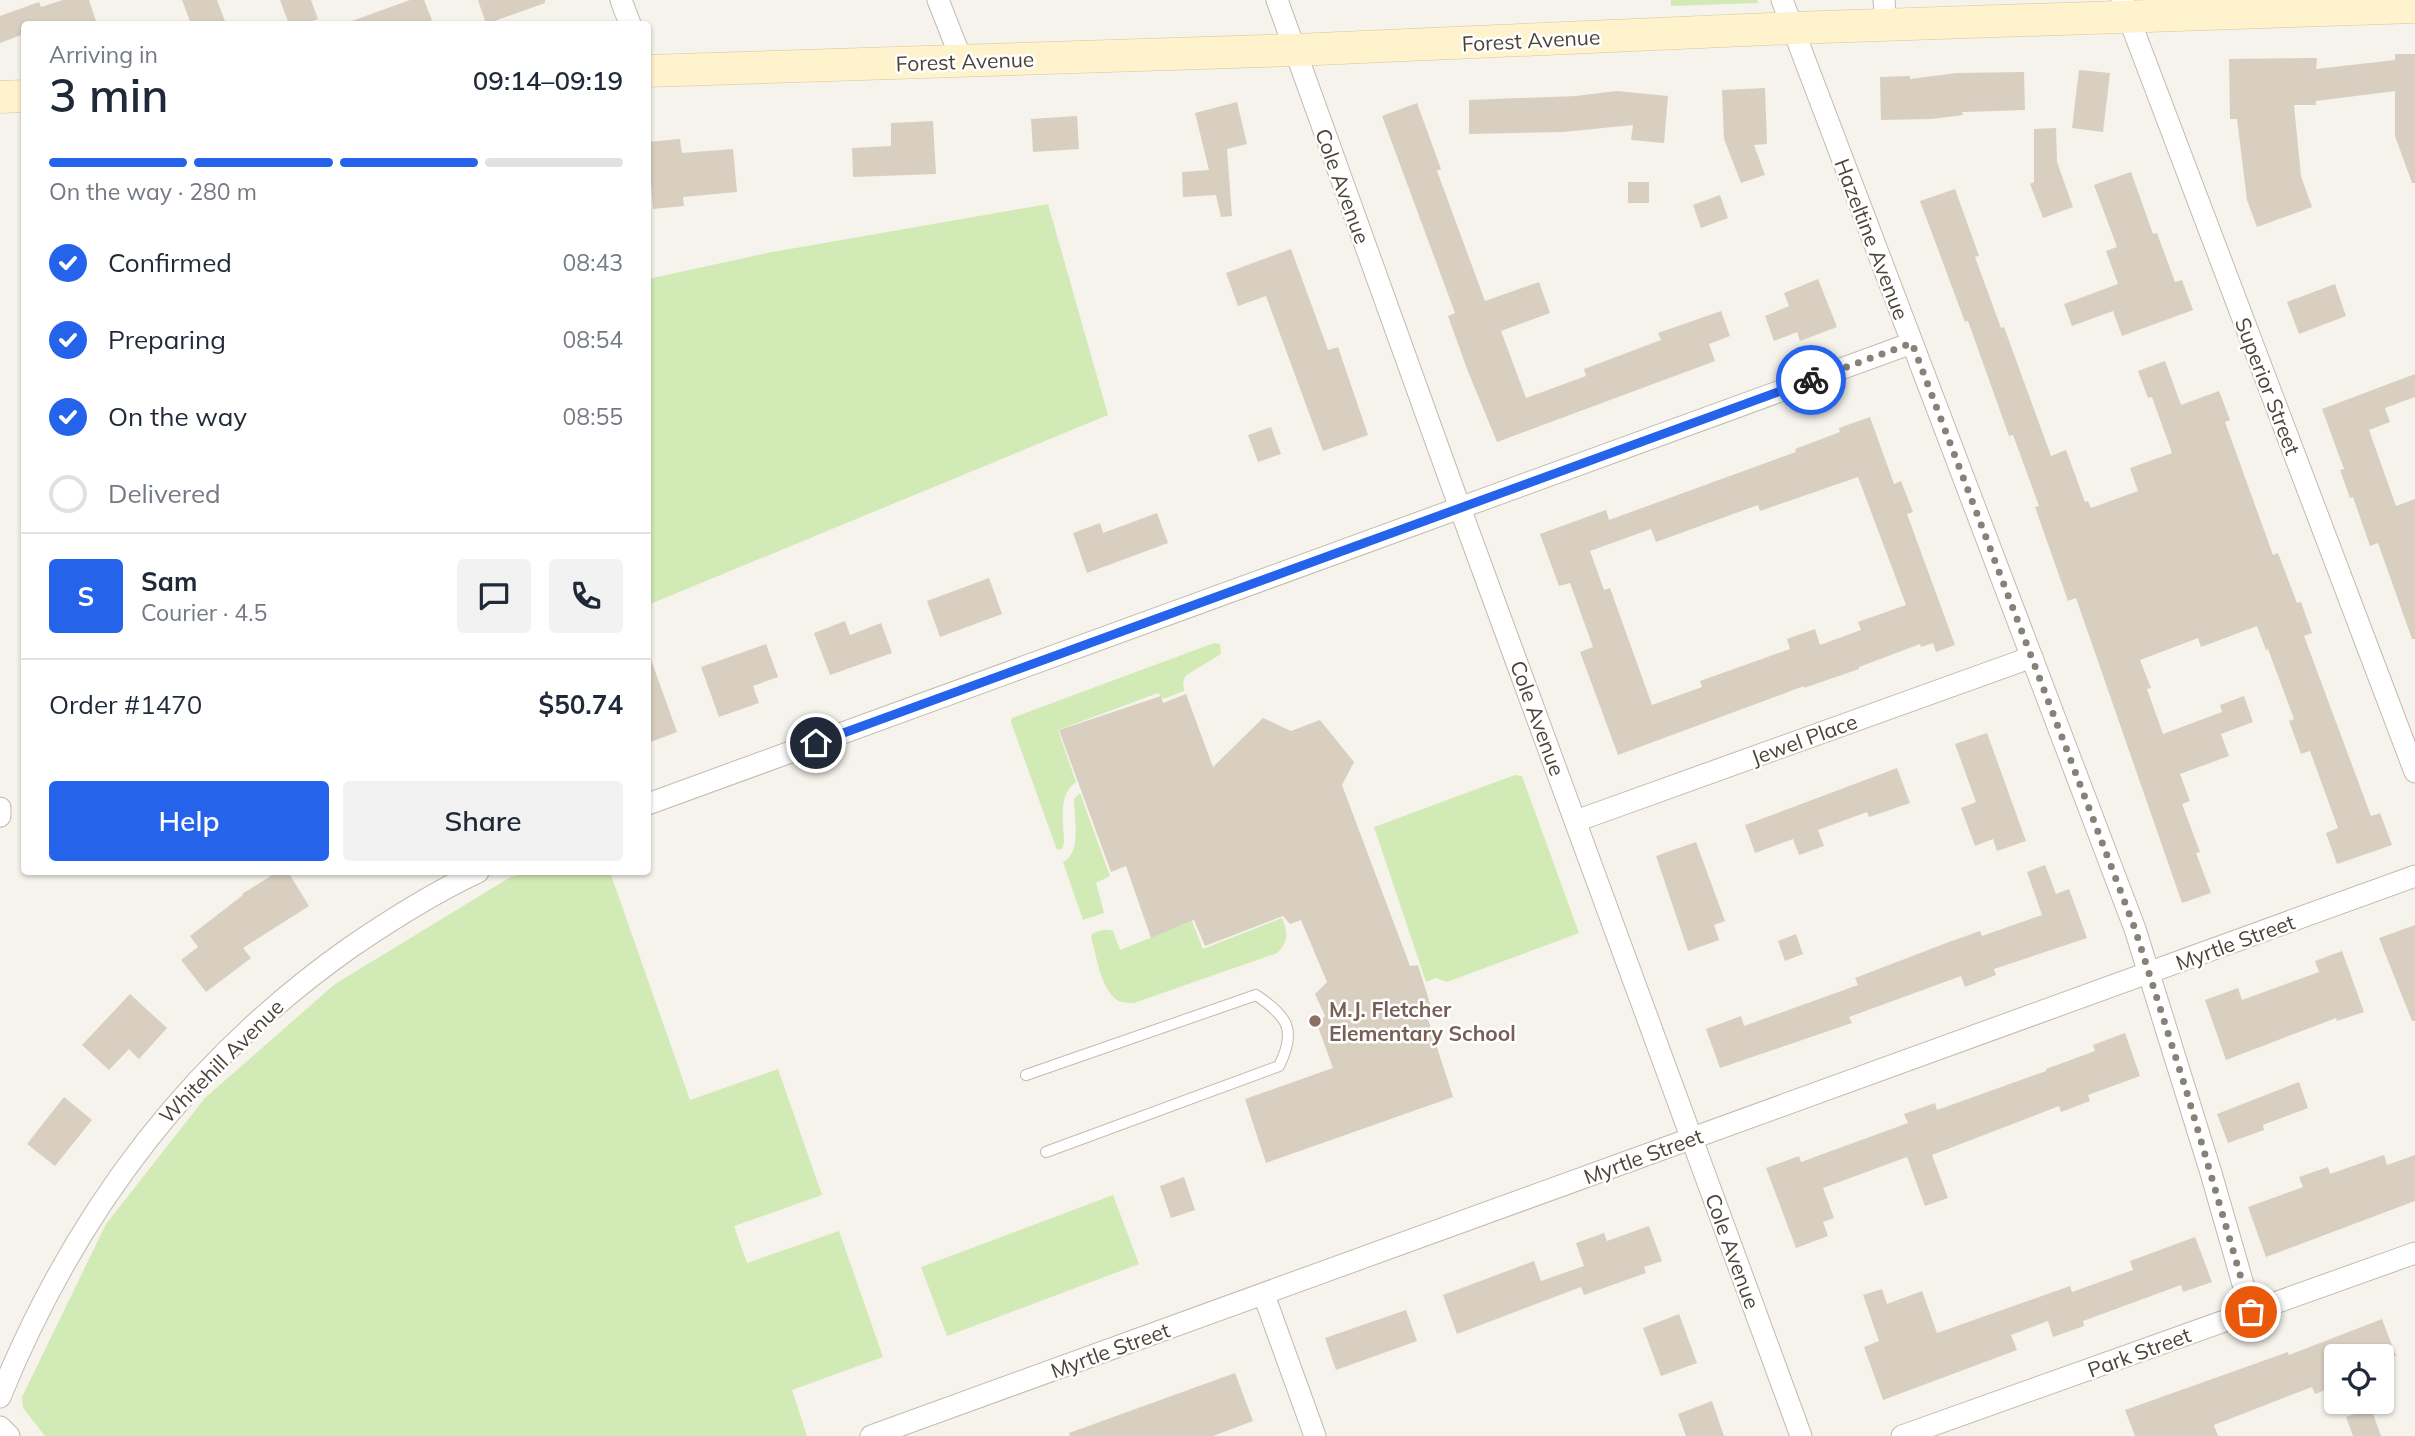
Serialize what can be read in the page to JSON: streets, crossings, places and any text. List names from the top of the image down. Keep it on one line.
{"streets":{"main road":["Forest Avenue"],"street":["Cole Avenue","Hazeltine Avenue","Superior Street","Jewel Place","Myrtle Street","Whitehill Avenue","Park Street"]},"crossings":[["Forest Avenue","Cole Avenue"],["Forest Avenue","Hazeltine Avenue"],["Forest Avenue","Superior Street"],["Cole Avenue","Jewel Place"],["Cole Avenue","Myrtle Street"],["Hazeltine Avenue","Jewel Place"],["Hazeltine Avenue","Myrtle Street"],["Hazeltine Avenue","Park Street"]],"places":["M.J. Fletcher Elementary School"],"page":{"heading":["3 min","Arriving in","09:14–09:19"],"panel":["Sam","Courier · 4.5","Order #1470","$50.74"],"bar":"On the way · 280 m","list":[["Confirmed","08:43"],["Preparing","08:54"],["On the way","08:55"],"Delivered"],"round":"S","buttons":["Help","Share"]}}
